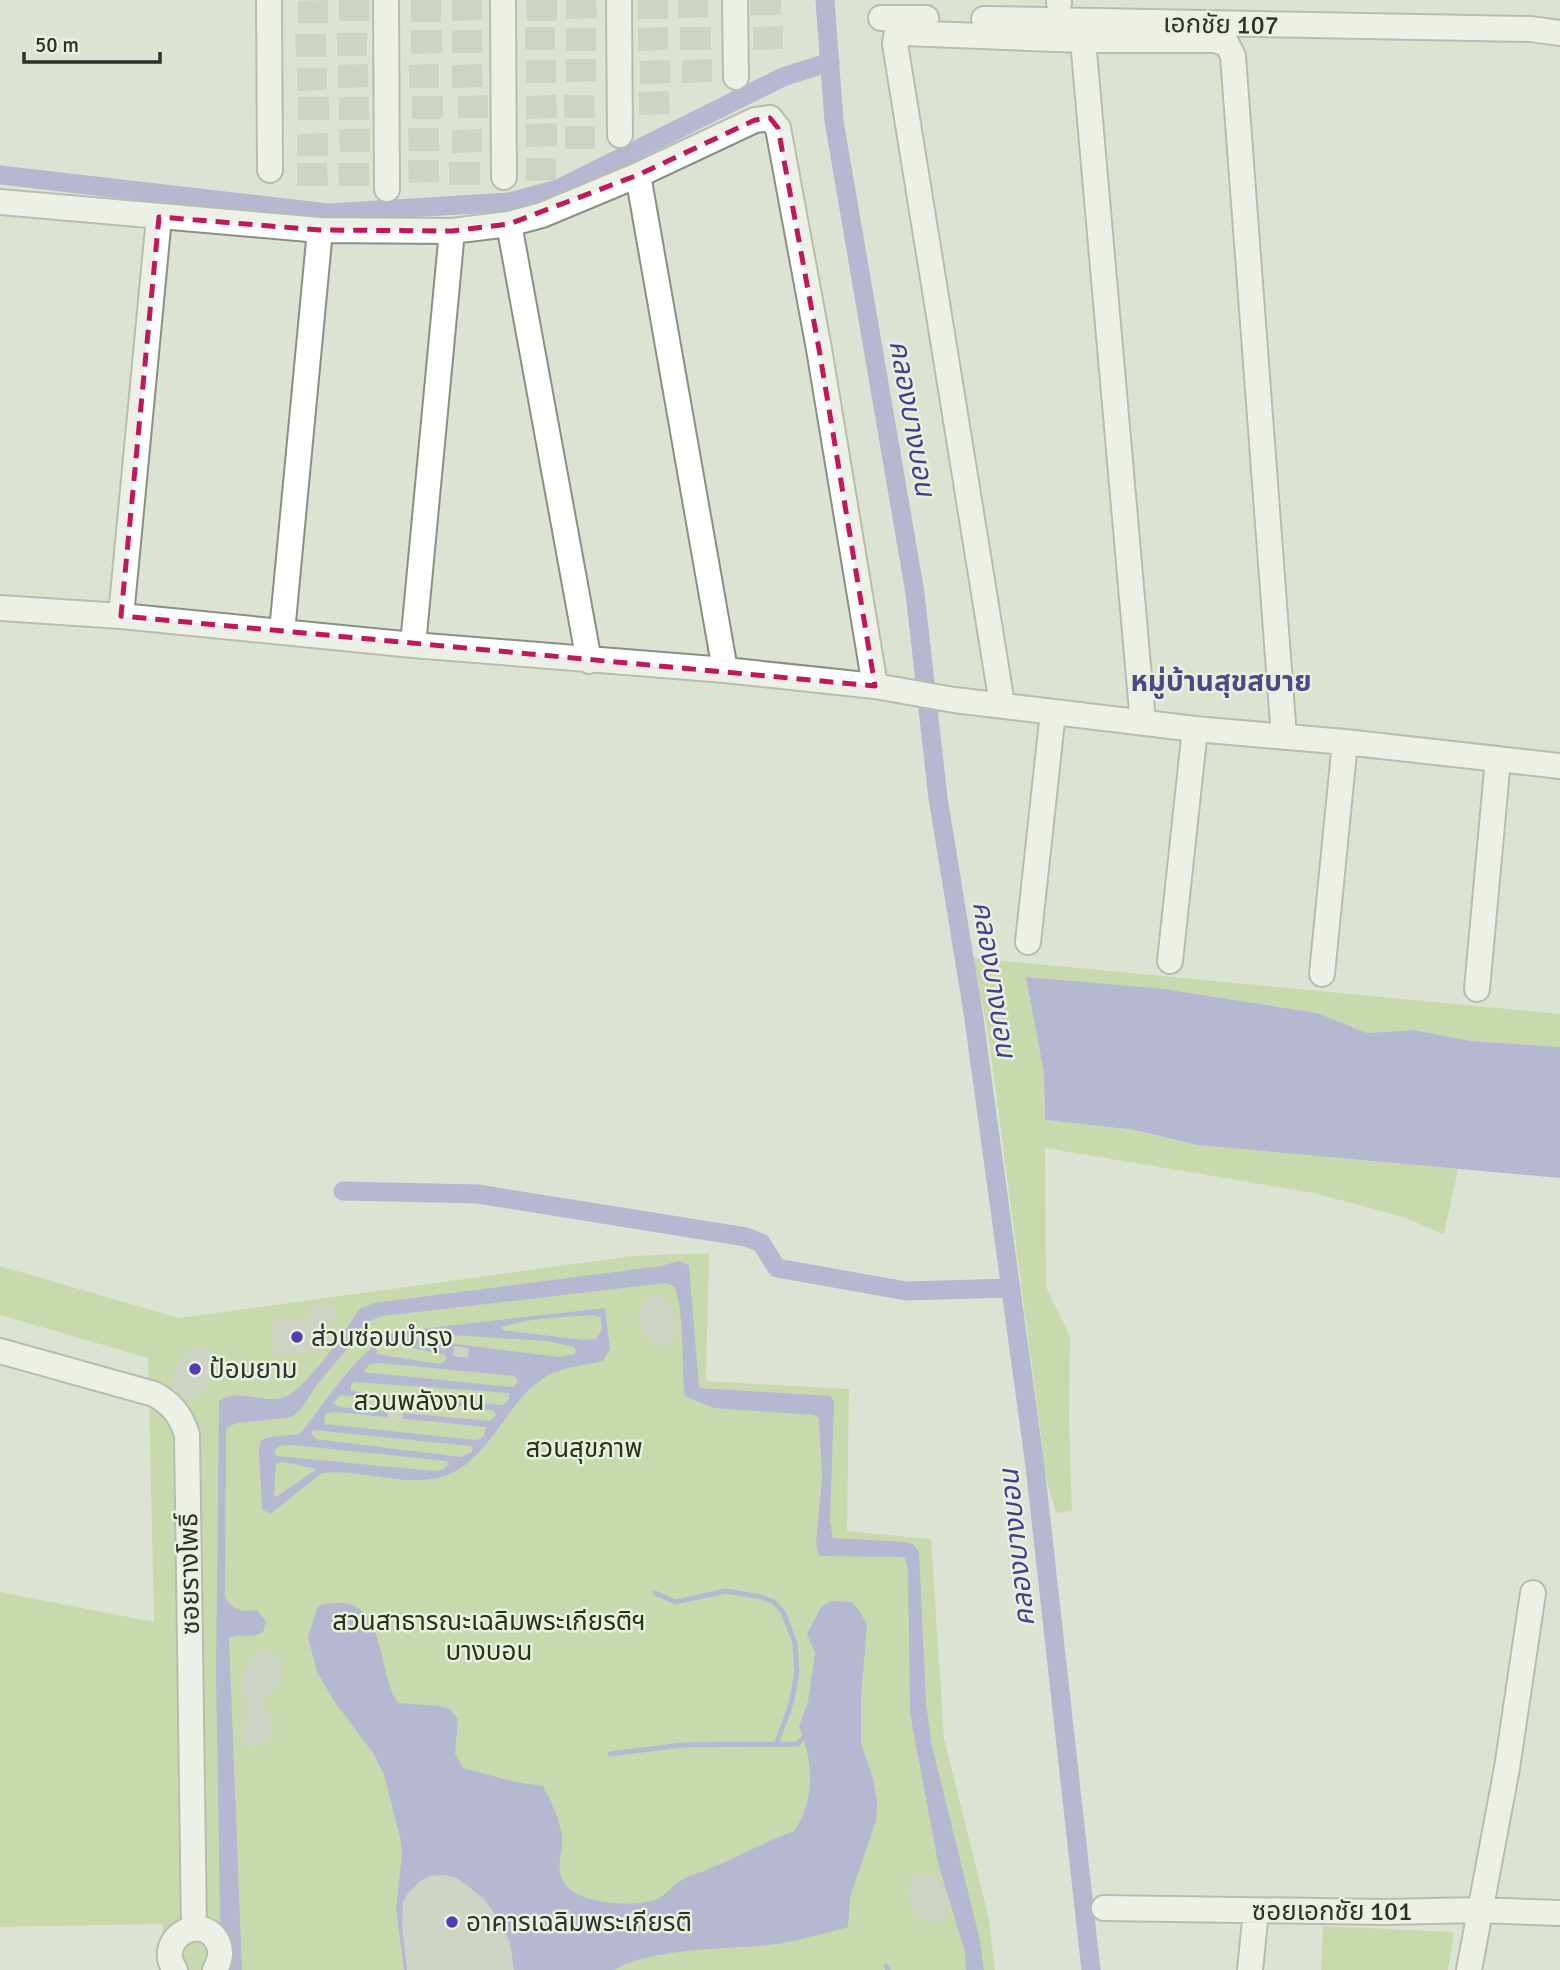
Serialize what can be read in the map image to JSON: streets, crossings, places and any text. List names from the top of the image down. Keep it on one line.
{"streets":{"street":["เอกชัย 107","ซอยรางโพธิ์","ซอยเอกชัย 101"]},"districts":["หมู่บ้านสุขสบาย"],"water":["คลองบางบอน"],"parks":["สวนพลังงาน","สวนสุขภาพ","สวนสาธารณะเฉลิมพระเกียรติฯ บางบอน"],"places":["ส่วนซ่อมบำรุง","ป้อมยาม","อาคารเฉลิมพระเกียรติ"],"scale_bar":"50 m"}
